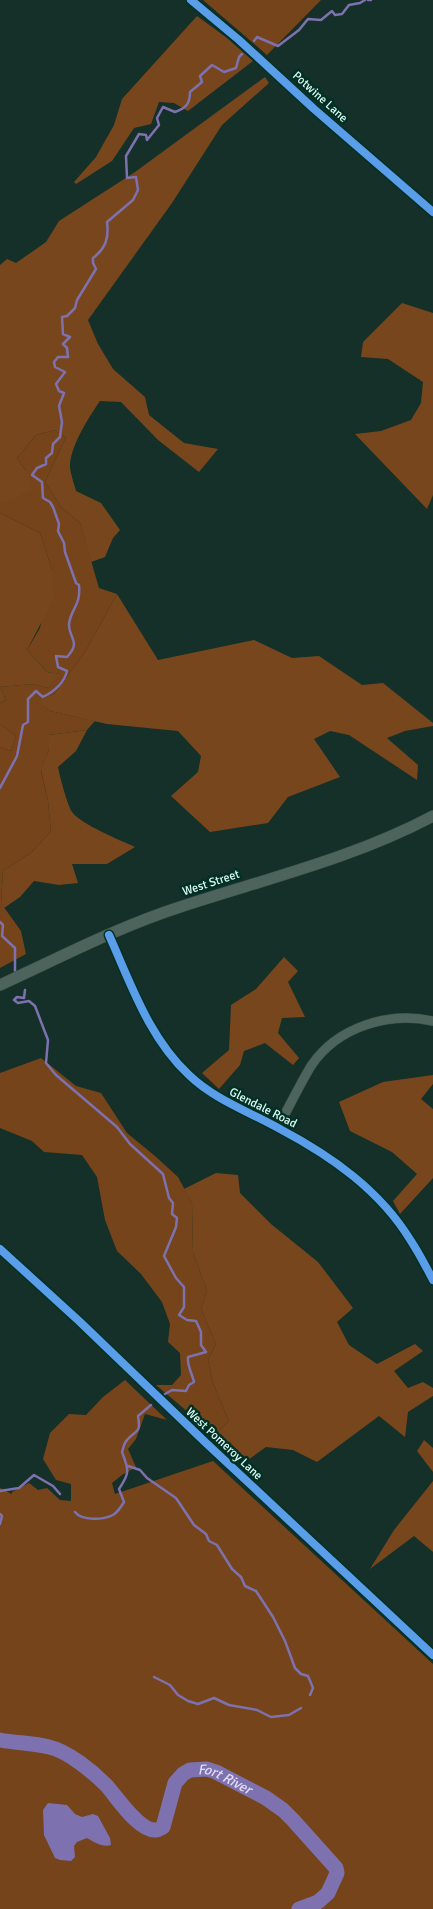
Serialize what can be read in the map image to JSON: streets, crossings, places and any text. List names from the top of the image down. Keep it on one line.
{"streets":{"main road":["West Street"],"street":["Potwine Lane","Glendale Road","West Pomeroy Lane"]},"crossings":[["West Street","Glendale Road"]],"water":["Fort River"]}
